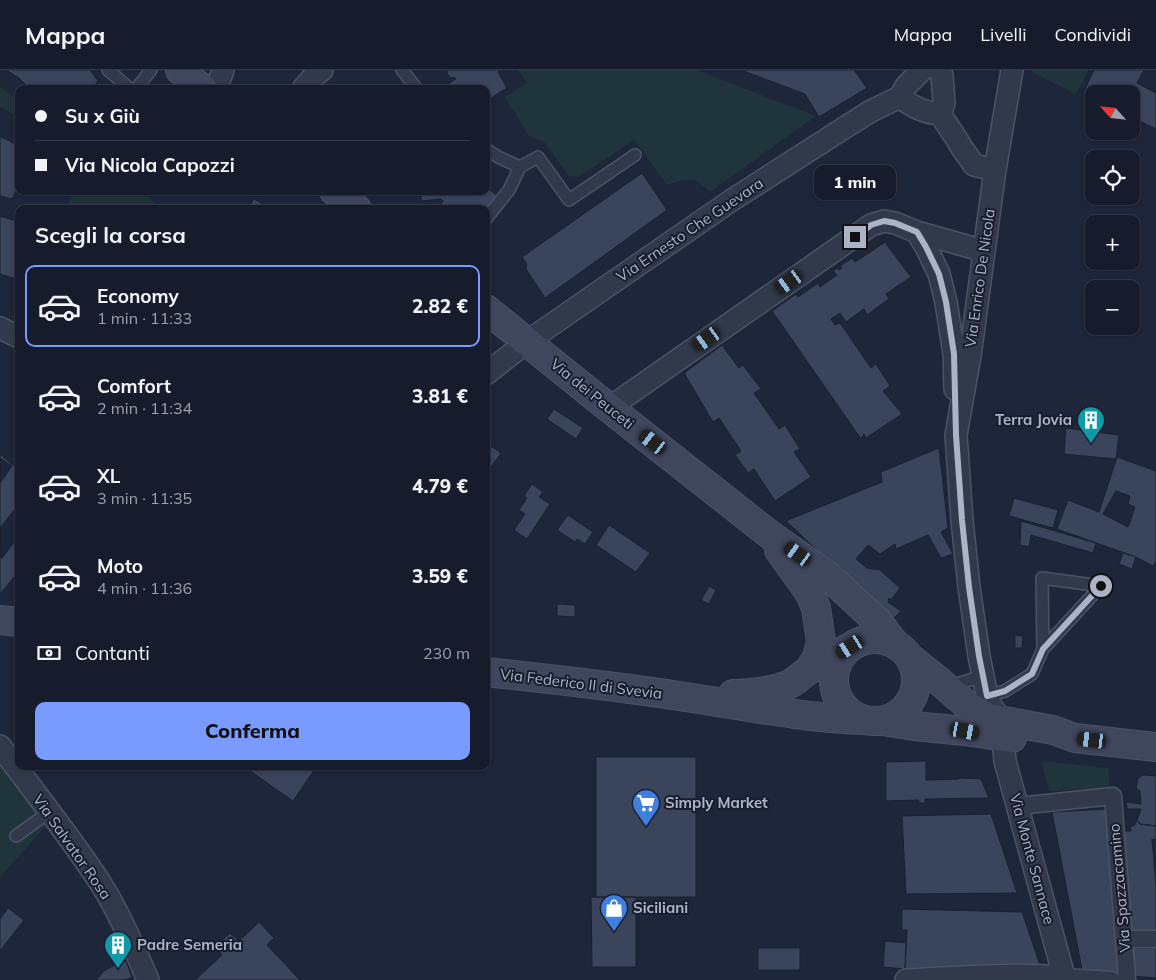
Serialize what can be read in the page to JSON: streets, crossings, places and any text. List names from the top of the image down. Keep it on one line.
{"streets":{"main road":["Via dei Peuceti","Via Federico II di Svevia"],"street":["Via Ernesto Che Guevara","Via Enrico De Nicola","Via Salvator Rosa","Via Monte Sannace","Via Spazzacamino"]},"crossings":[["Via Ernesto Che Guevara","Via dei Peuceti"],["Via Enrico De Nicola","Via Monte Sannace"],["Via Monte Sannace","Via Spazzacamino"]],"places":{"building":["Terra Jovia","Padre Semeria"],"supermarket":["Simply Market"],"shop":["Siciliani"]},"north":"top left","page":{"header":"Mappa","nav":["Mappa","Livelli","Condividi"],"map_buttons":["+","−"],"banner":["Su x Giù","Via Nicola Capozzi"],"bubble":"1 min","heading":"Scegli la corsa","list":[{"name":"Economy","note":"1 min · 11:33","value":"2.82 €"},{"name":"Comfort","note":"2 min · 11:34","value":"3.81 €"},{"name":"XL","note":"3 min · 11:35","value":"4.79 €"},{"name":"Moto","note":"4 min · 11:36","value":"3.59 €"}],"pay":["Contanti","230 m"],"buttons":"Conferma"}}
